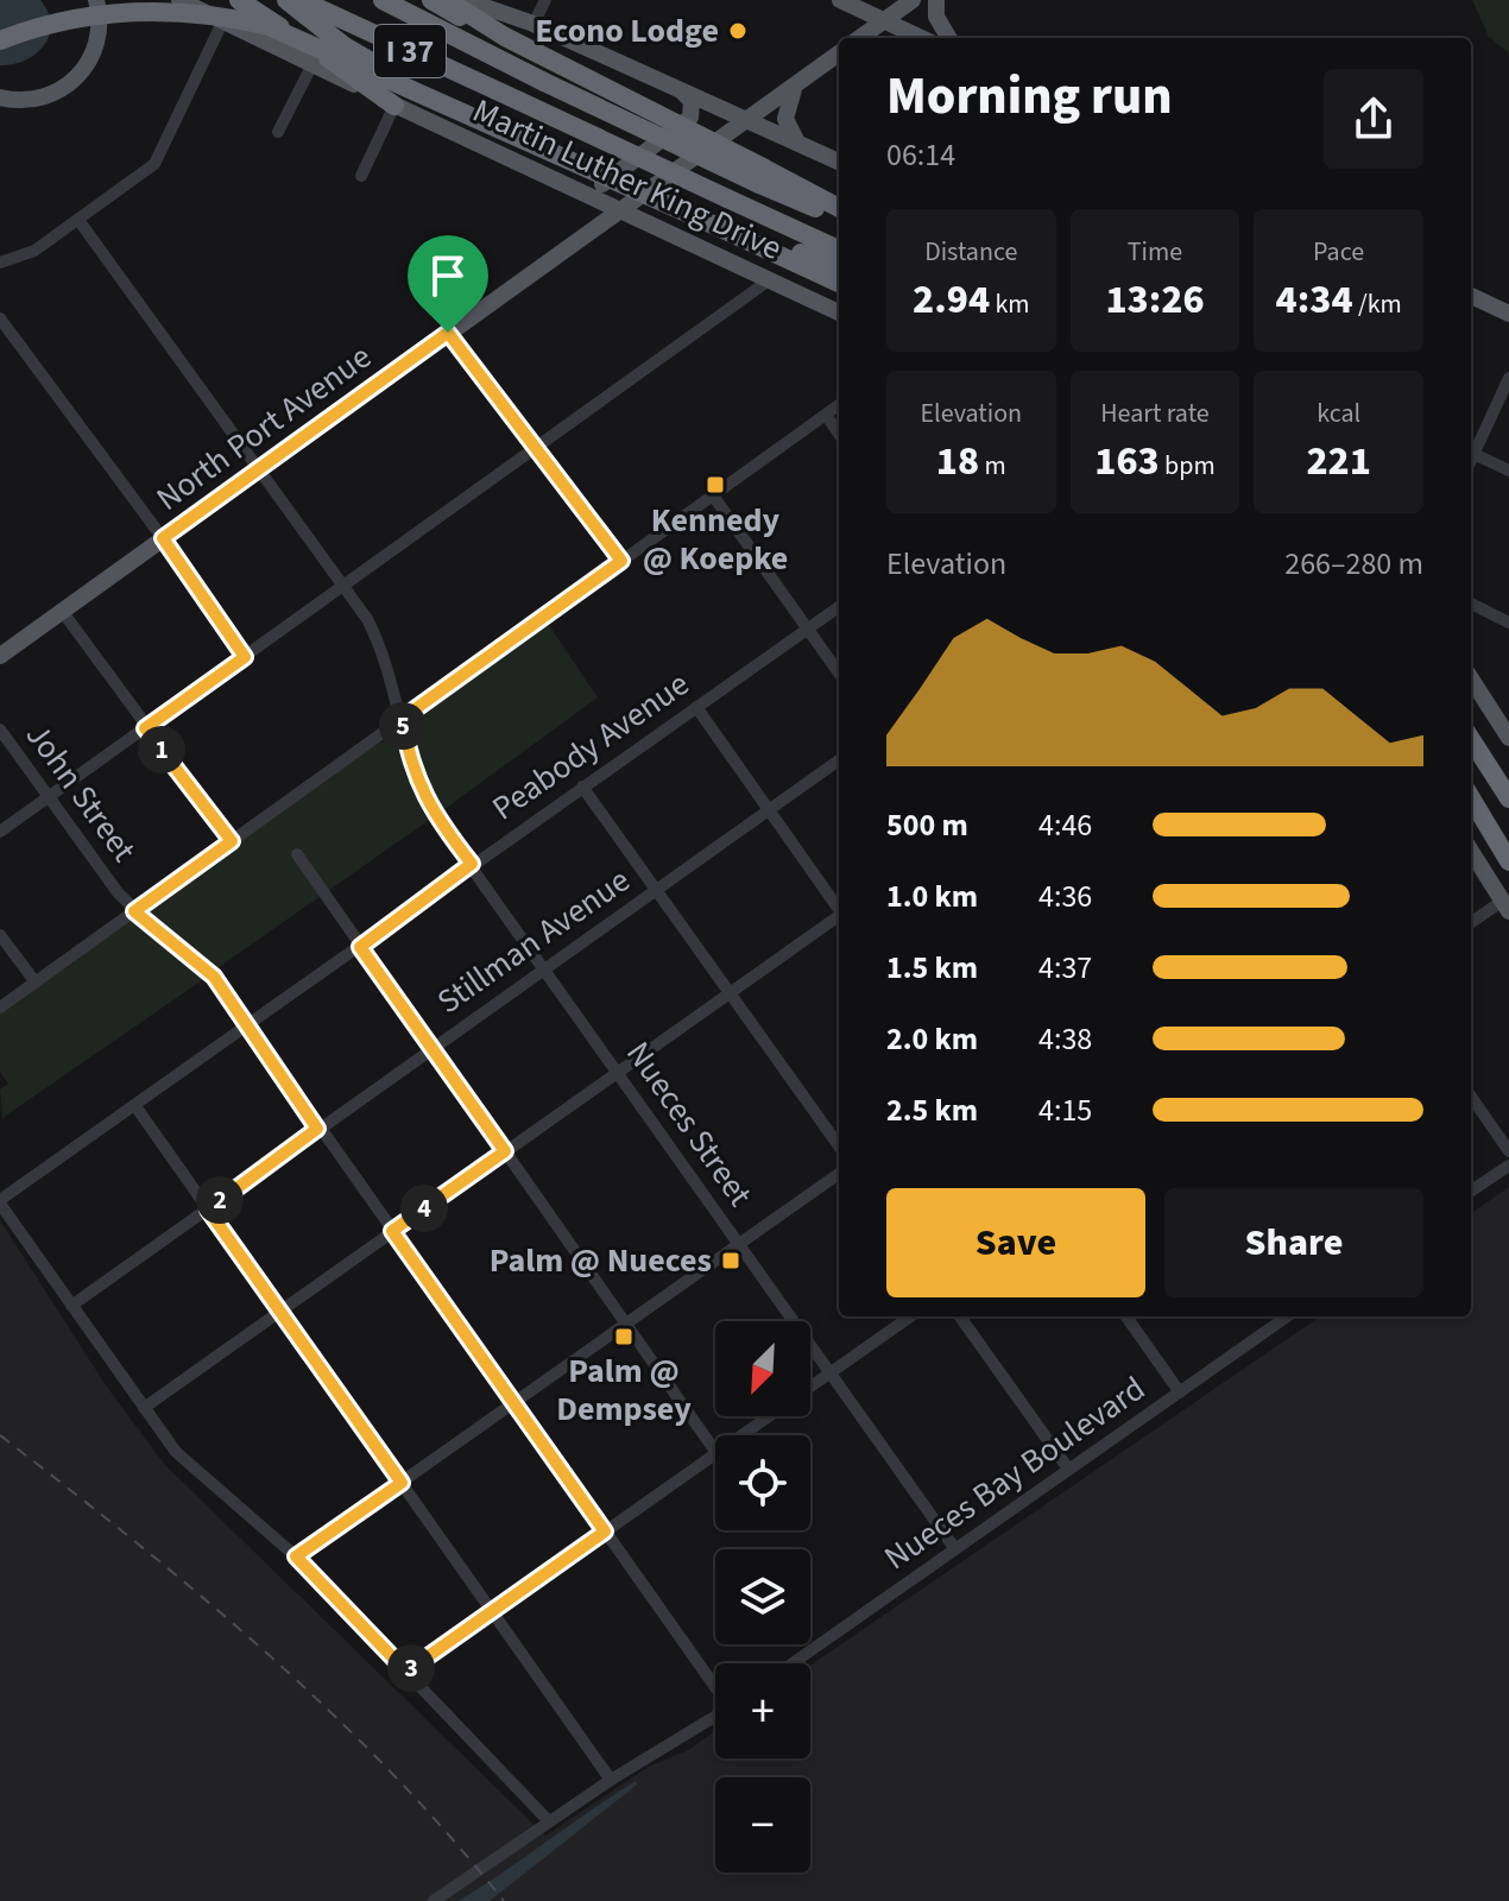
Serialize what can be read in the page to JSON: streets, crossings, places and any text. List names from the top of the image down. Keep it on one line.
{"streets":{"highway":["I 37"],"main road":["Martin Luther King Drive","North Port Avenue"],"street":["Peabody Avenue","John Street","Stillman Avenue","Nueces Street","Nueces Bay Boulevard"]},"crossings":[["Martin Luther King Drive","North Port Avenue"],["North Port Avenue","Nueces Street"],["Peabody Avenue","John Street"],["Peabody Avenue","Nueces Street"],["John Street","Stillman Avenue"],["Stillman Avenue","Nueces Street"],["Nueces Street","Nueces Bay Boulevard"]],"places":{"other":["Econo Lodge"],"transit":["Kennedy @ Koepke","Palm @ Nueces","Palm @ Dempsey"]},"north":"bottom left","page":{"heading":["Morning run","06:14"],"stats":[["Distance","2.94 km"],["Time","13:26"],["Pace","4:34 /km"],["Elevation","18 m"],["Heart rate","163 bpm"],["kcal","221"]],"chart":["Elevation","266–280 m"],"pins":["5","1","2","4","3"],"list":[{"name":"500 m","note":"4:46"},{"name":"1.0 km","note":"4:36"},{"name":"1.5 km","note":"4:37"},{"name":"2.0 km","note":"4:38"},{"name":"2.5 km","note":"4:15"}],"buttons":["Save","Share"],"map_buttons":["+","−"]}}
